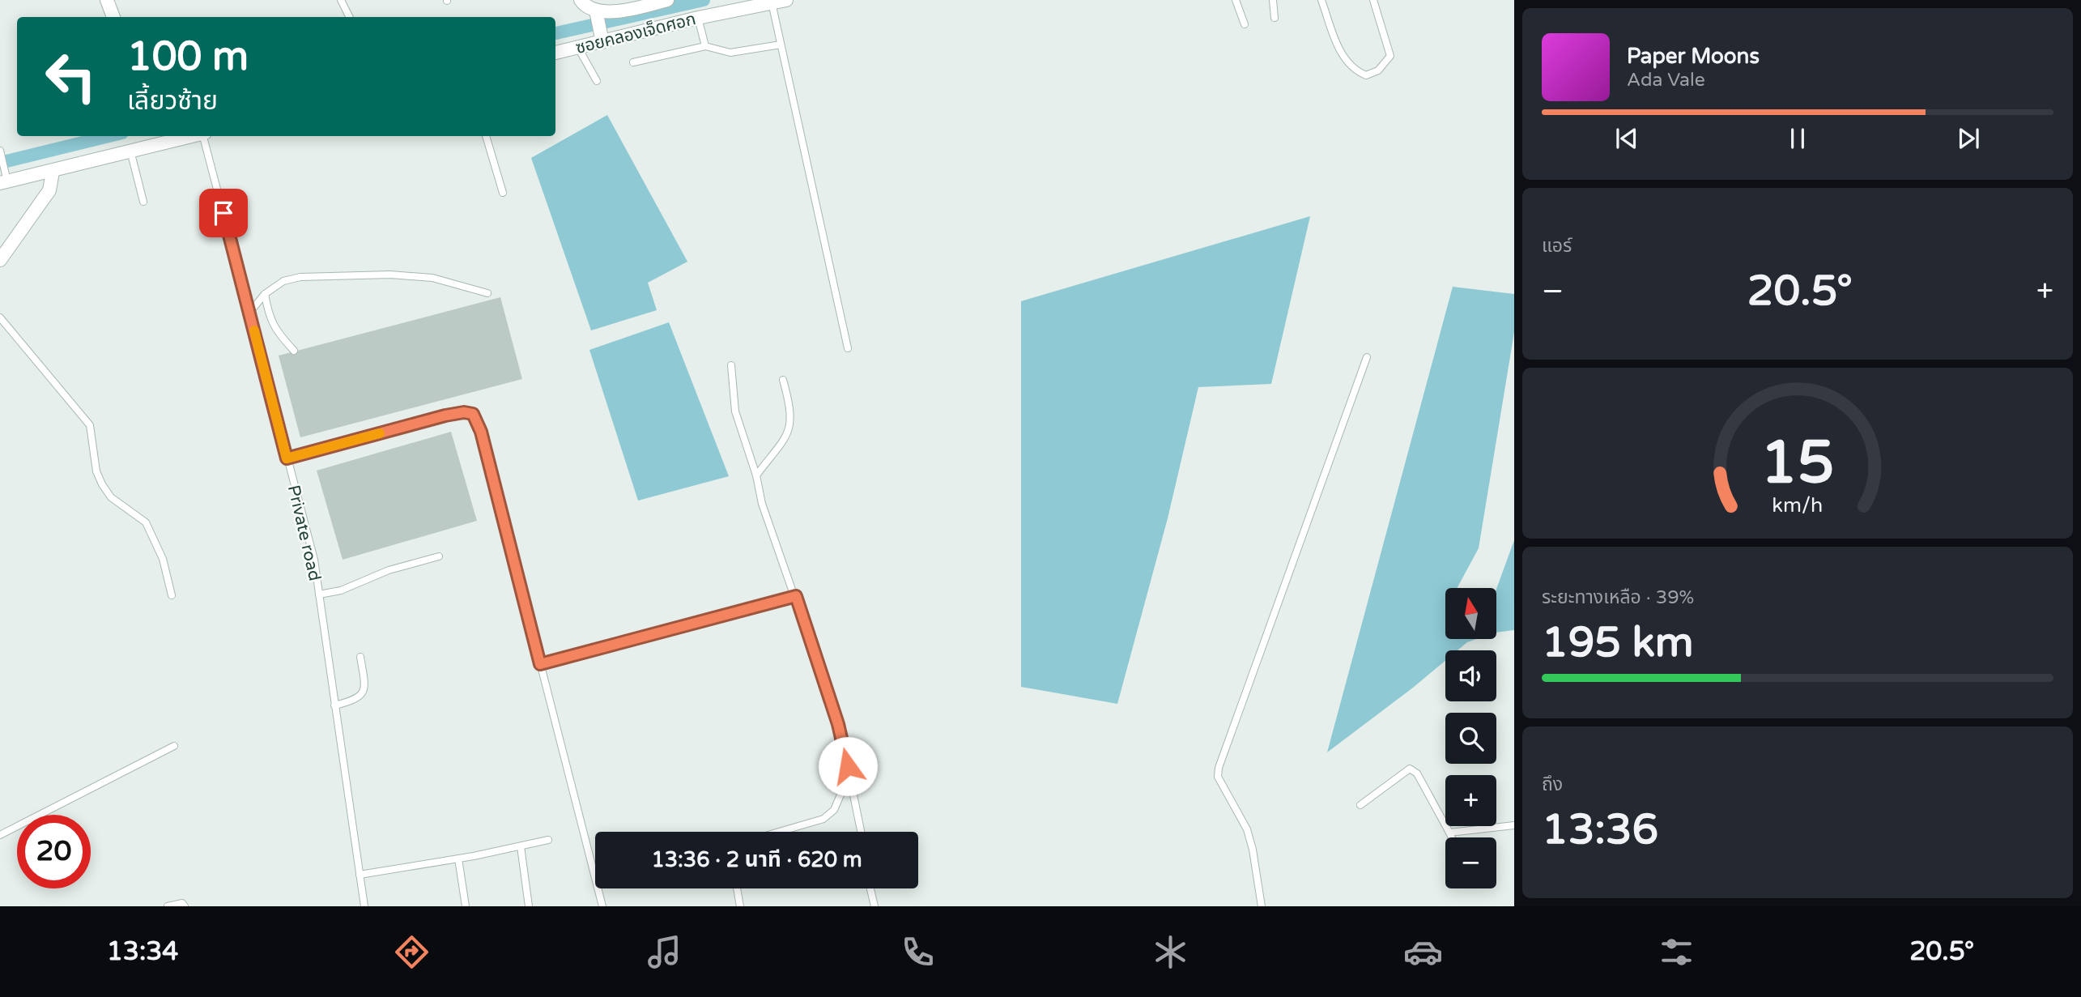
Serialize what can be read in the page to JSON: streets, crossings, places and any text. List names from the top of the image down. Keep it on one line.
{"streets":{"street":["ซอยคลองเจ็ดศอก"],"lane":["Private road"]},"north":"top","page":{"turn":["100 m","เลี้ยวซ้าย"],"song":["Paper Moons","Ada Vale"],"tile":["แอร์",["ระยะทางเหลือ · 39%","195 km"],["ถึง","13:36"]],"heat":["−","20.5°","+"],"map_buttons":["+","−"],"limit":"20","trip":"13:36 · 2 นาที · 620 m","tabs":["13:34","20.5°"],"gauge":["15","km/h"]}}
